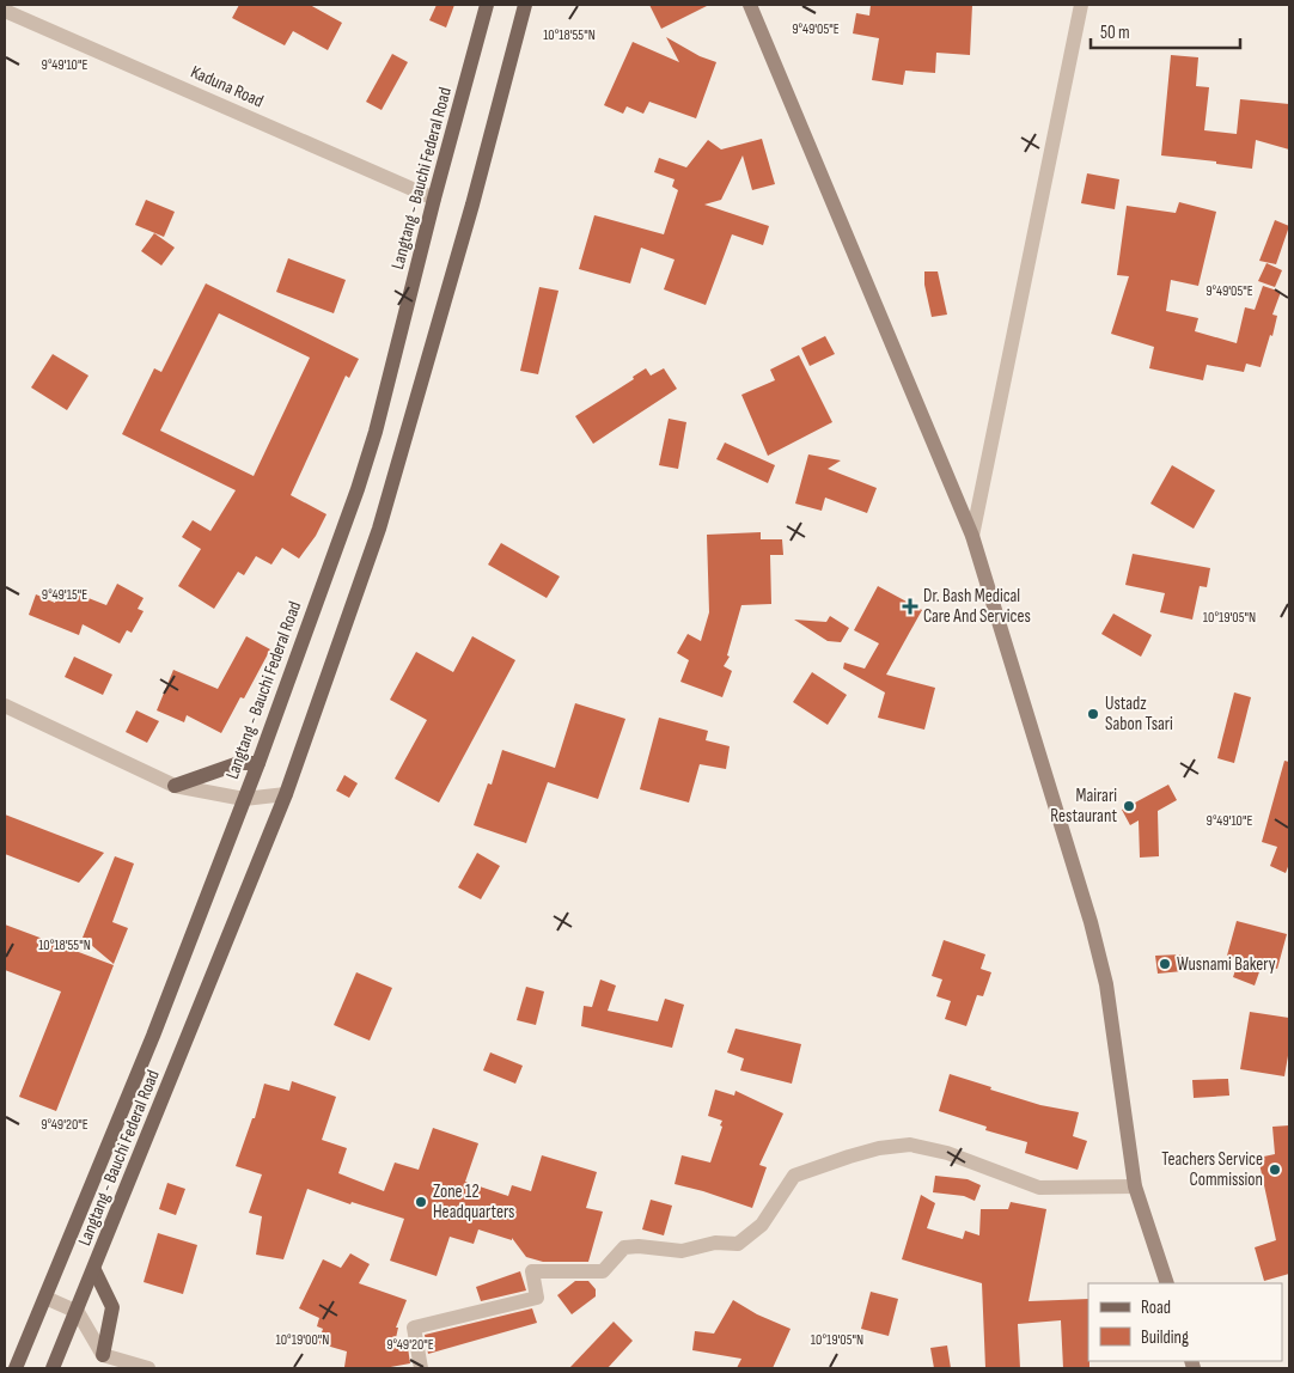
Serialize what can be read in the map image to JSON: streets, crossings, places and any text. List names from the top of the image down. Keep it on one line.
{"streets":{"main road":["Langtang - Bauchi Federal Road"],"street":["Kaduna Road"]},"crossings":[["Kaduna Road","Langtang - Bauchi Federal Road"]],"places":{"health":["Dr. Bash Medical Care And Services"],"other":["Ustadz Sabon Tsari","Mairari Restaurant","Wusnami Bakery","Teachers Service Commission","Zone 12 Headquarters"]},"legend":["Road","Building"],"scale_bar":"50 m","coordinates":["9°49'05\"E","10°18'55\"N","9°49'10\"E","9°49'15\"E","10°19'05\"N","9°49'20\"E","10°19'00\"N"]}
